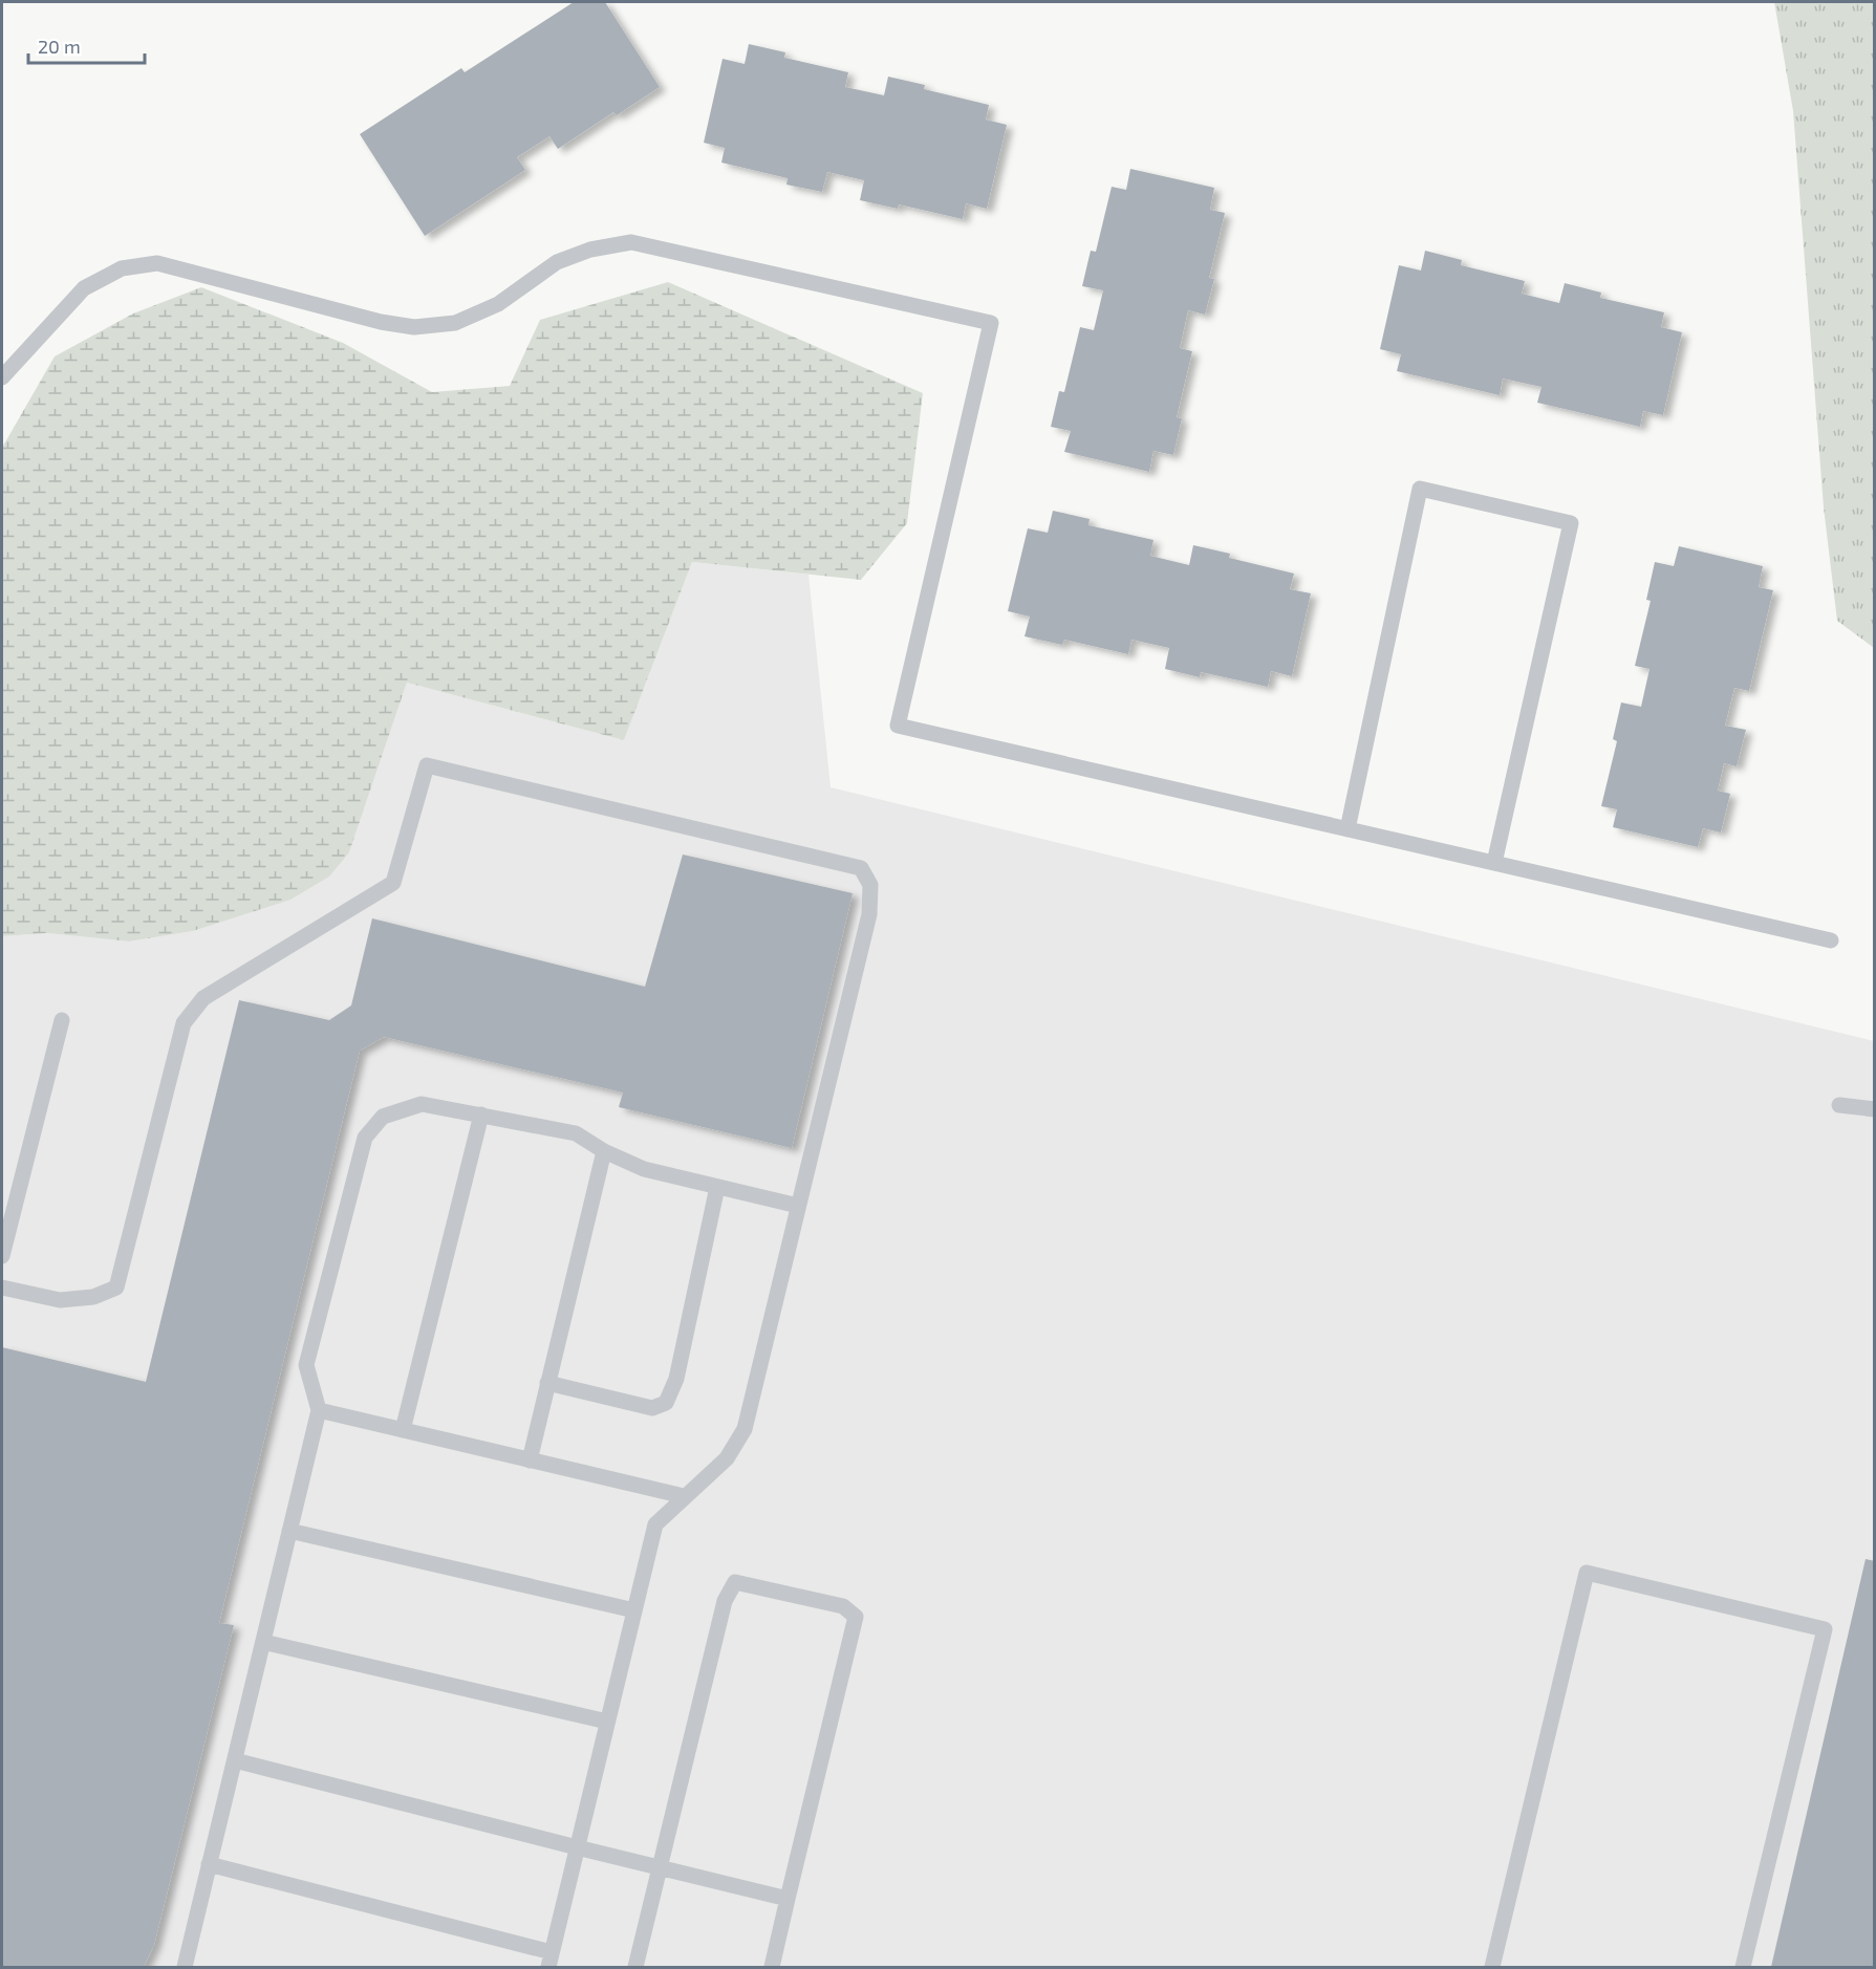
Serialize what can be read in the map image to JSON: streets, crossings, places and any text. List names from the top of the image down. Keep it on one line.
{"scale_bar":"20 m"}
